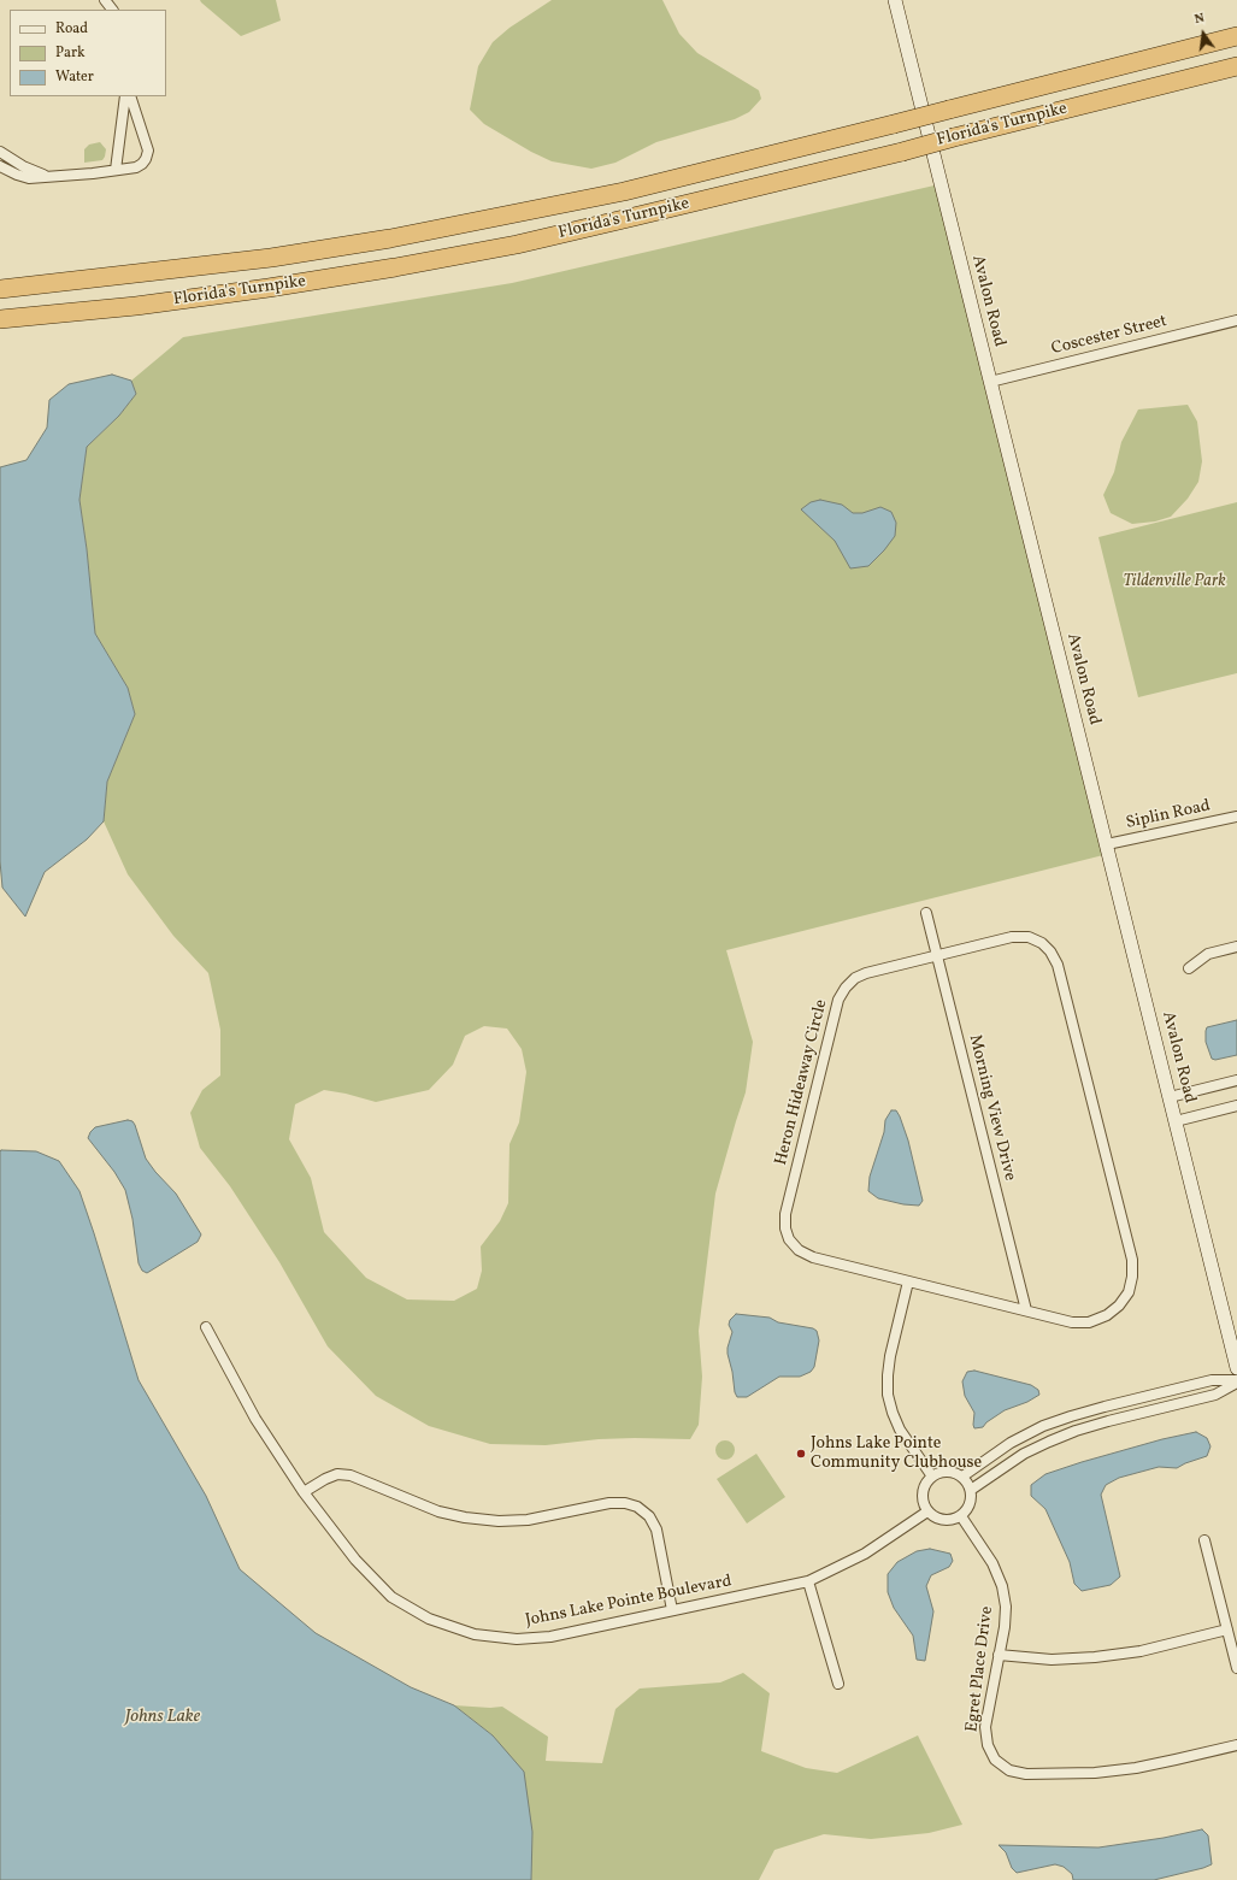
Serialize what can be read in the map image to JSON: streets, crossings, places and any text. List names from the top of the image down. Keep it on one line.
{"streets":{"highway":["Florida's Turnpike"],"main road":["Avalon Road"],"street":["Coscester Street","Siplin Road","Heron Hideaway Circle","Morning View Drive","Johns Lake Pointe Boulevard","Egret Place Drive"]},"crossings":[["Avalon Road","Coscester Street"],["Avalon Road","Siplin Road"],["Heron Hideaway Circle","Morning View Drive"],["Johns Lake Pointe Boulevard","Egret Place Drive"]],"water":["Johns Lake"],"parks":["Tildenville Park"],"places":["Johns Lake Pointe Community Clubhouse"],"legend":["Road","Park","Water"],"north":"top"}
